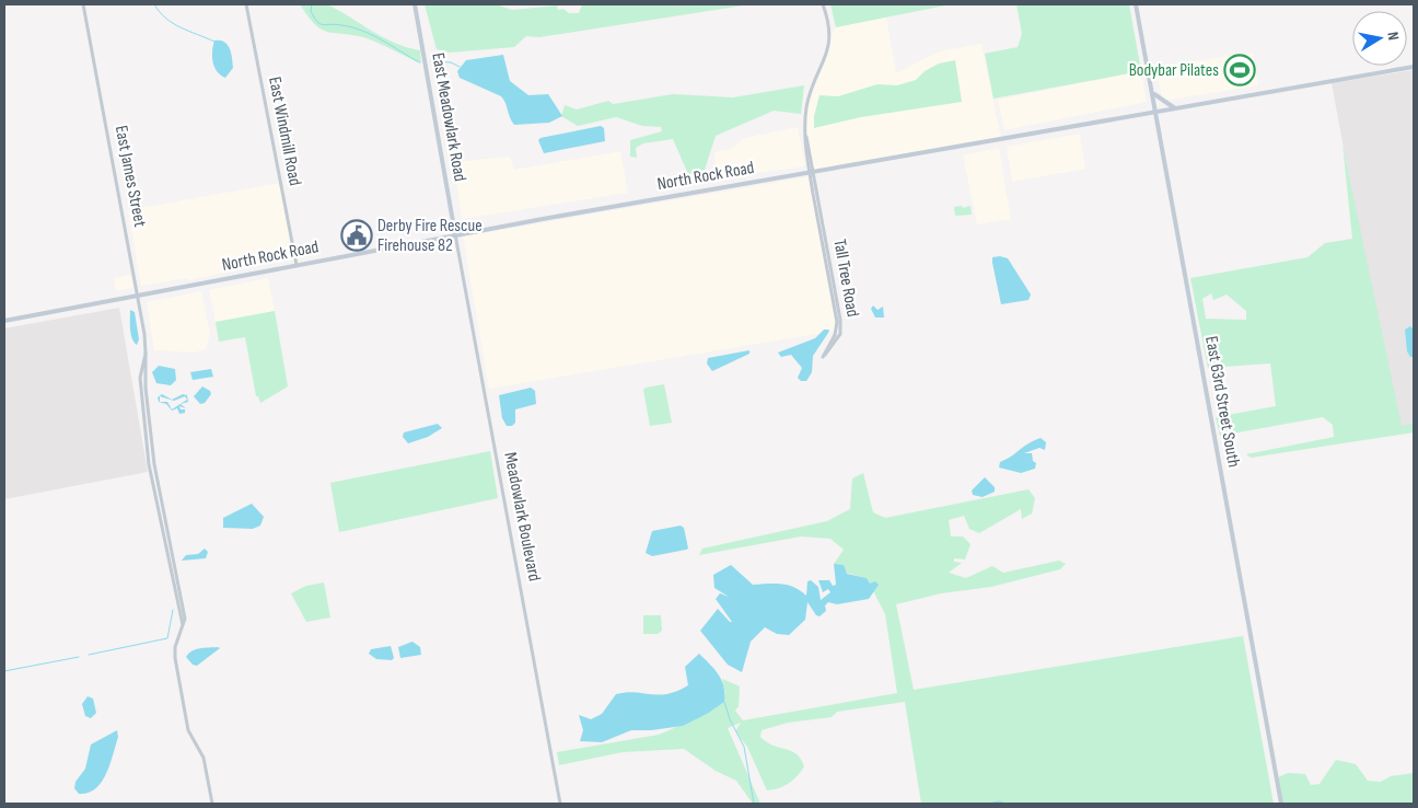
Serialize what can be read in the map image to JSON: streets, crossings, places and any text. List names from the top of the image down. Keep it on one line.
{"streets":{"main road":["East Meadowlark Road","North Rock Road","East 63rd Street South"],"street":["East Windmill Road","East James Street","Tall Tree Road","Meadowlark Boulevard"]},"crossings":[["East Meadowlark Road","North Rock Road"],["East Meadowlark Road","Meadowlark Boulevard"],["East Windmill Road","North Rock Road"],["East James Street","North Rock Road"],["North Rock Road","Tall Tree Road"],["North Rock Road","East 63rd Street South"],["North Rock Road","Meadowlark Boulevard"]],"places":{"sports":["Bodybar Pilates"],"public building":["Derby Fire Rescue Firehouse 82"]},"north":"right"}
